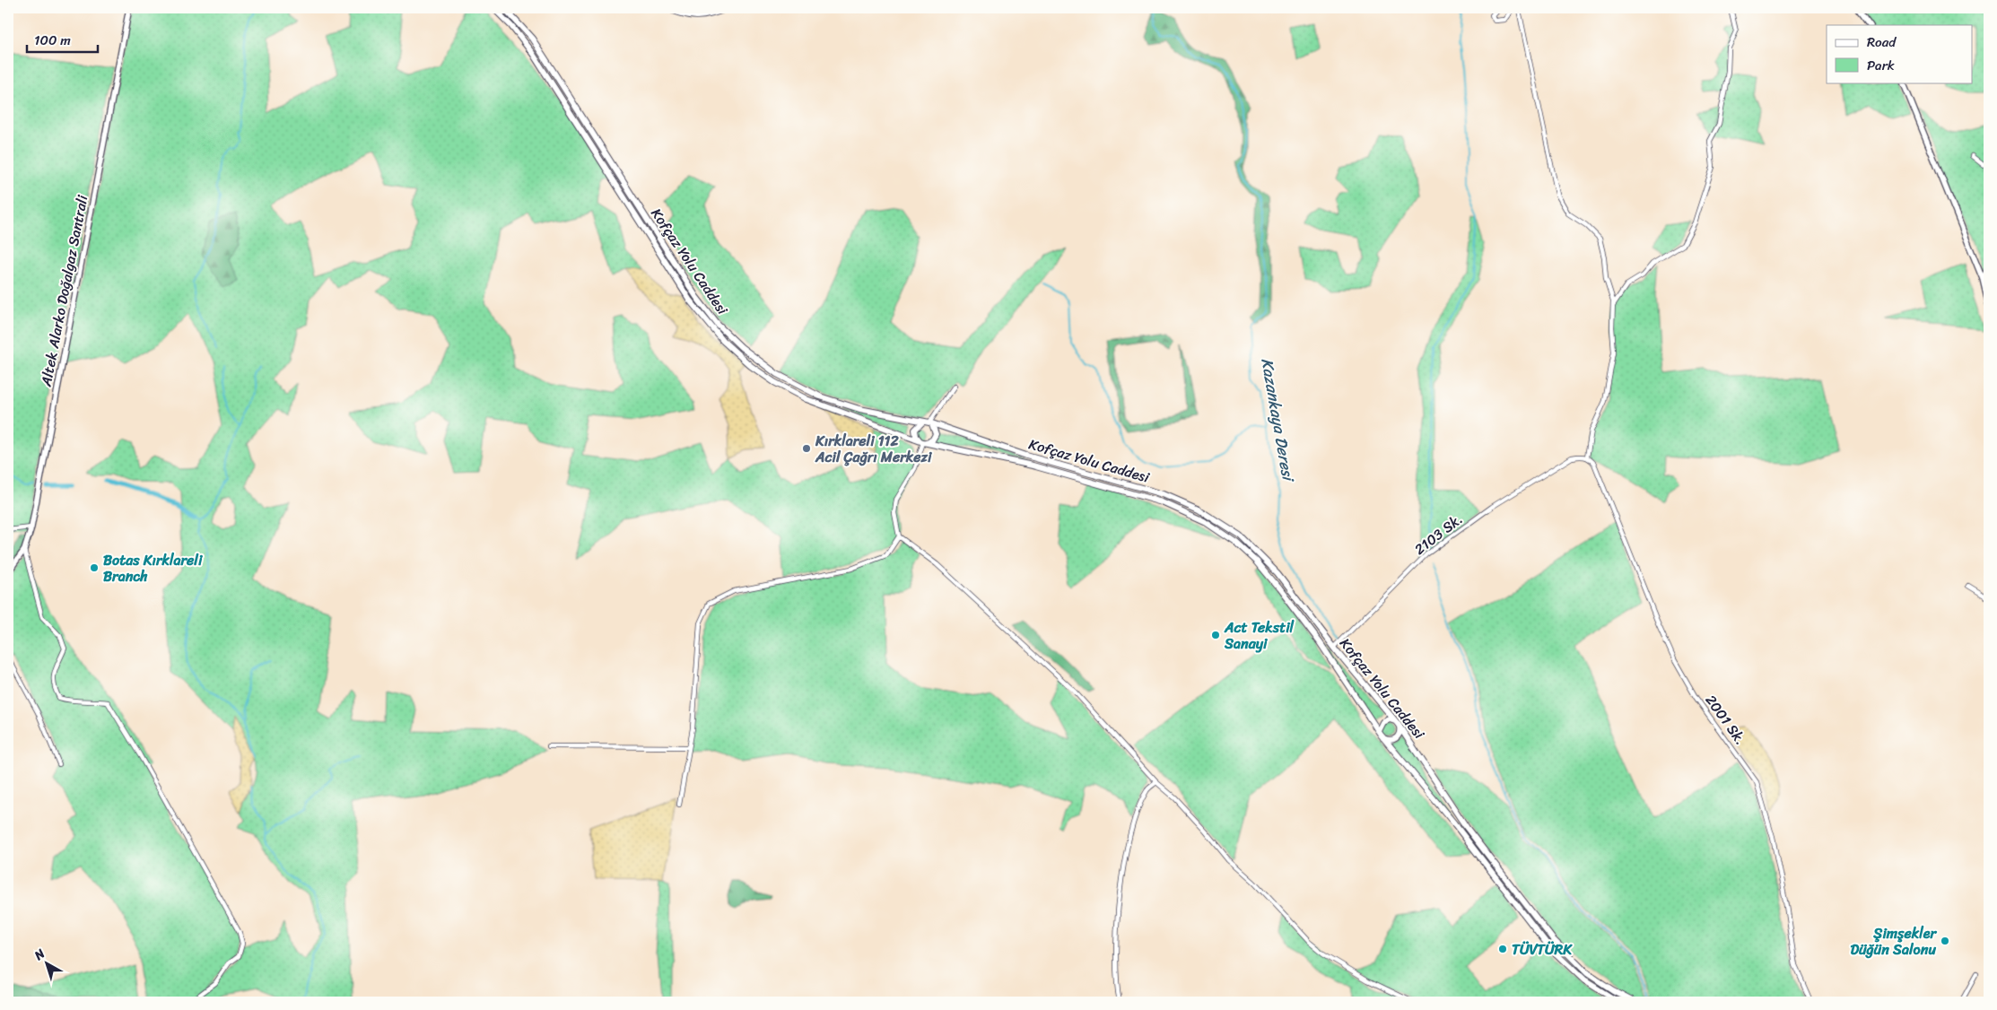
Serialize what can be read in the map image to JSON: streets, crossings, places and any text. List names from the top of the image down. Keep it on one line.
{"streets":{"main road":["Kofçaz Yolu Caddesi"],"street":["Altek Alarko Doğalgaz Santrali","2103 Sk.","2001 Sk."]},"crossings":[["Kofçaz Yolu Caddesi","2103 Sk."],["2103 Sk.","2001 Sk."]],"water":["Kazankaya Deresi"],"places":["Kırklareli 112 Acil Çağrı Merkezi","Botas Kırklareli Branch","Act Tekstil Sanayi","Şimşekler Düğün Salonu","TÜVTÜRK"],"legend":["Road","Park"],"scale_bar":"100 m","north":"top left"}
